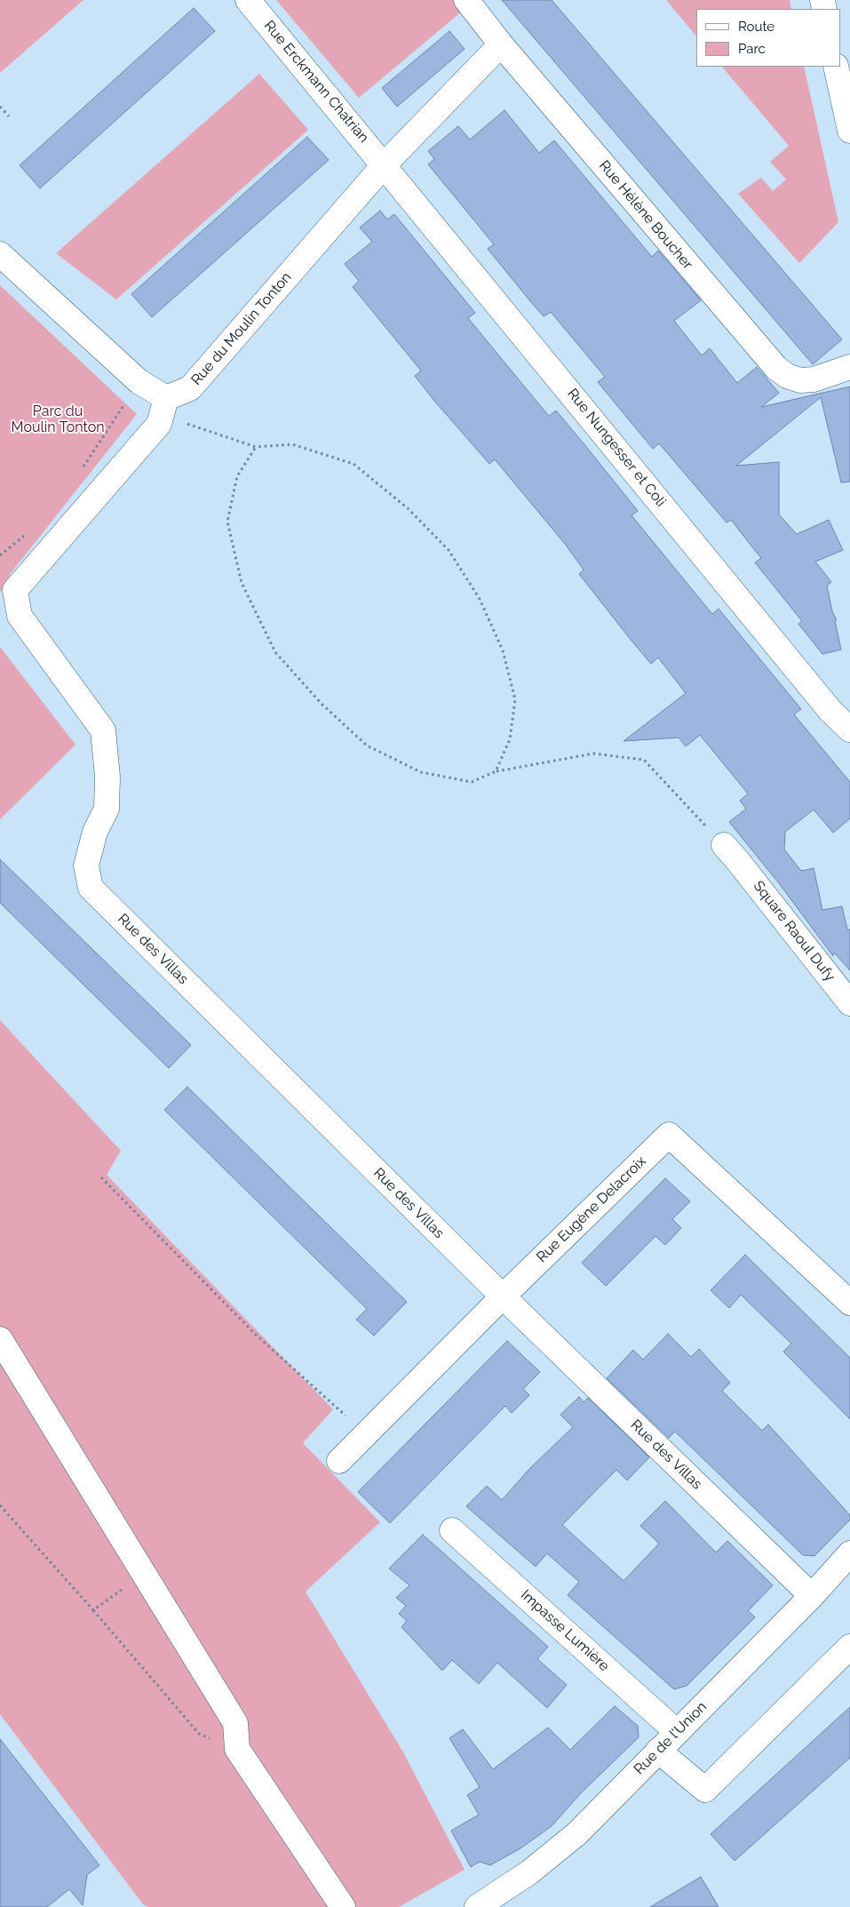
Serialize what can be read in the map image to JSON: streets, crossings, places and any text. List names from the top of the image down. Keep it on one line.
{"streets":{"street":["Rue Erckmann Chatrian","Rue Hélène Boucher","Rue du Moulin Tonton","Rue Nungesser et Coli","Square Raoul Dufy","Rue des Villas","Rue Eugène Delacroix","Impasse Lumière","Rue de l'Union"]},"crossings":[["Rue Erckmann Chatrian","Rue du Moulin Tonton"],["Rue Erckmann Chatrian","Rue Nungesser et Coli"],["Rue Hélène Boucher","Rue du Moulin Tonton"],["Rue du Moulin Tonton","Rue Nungesser et Coli"],["Rue du Moulin Tonton","Rue des Villas"],["Rue des Villas","Rue Eugène Delacroix"],["Rue des Villas","Rue de l'Union"],["Impasse Lumière","Rue de l'Union"]],"parks":["Parc du Moulin Tonton"],"legend":["Route","Parc"]}
